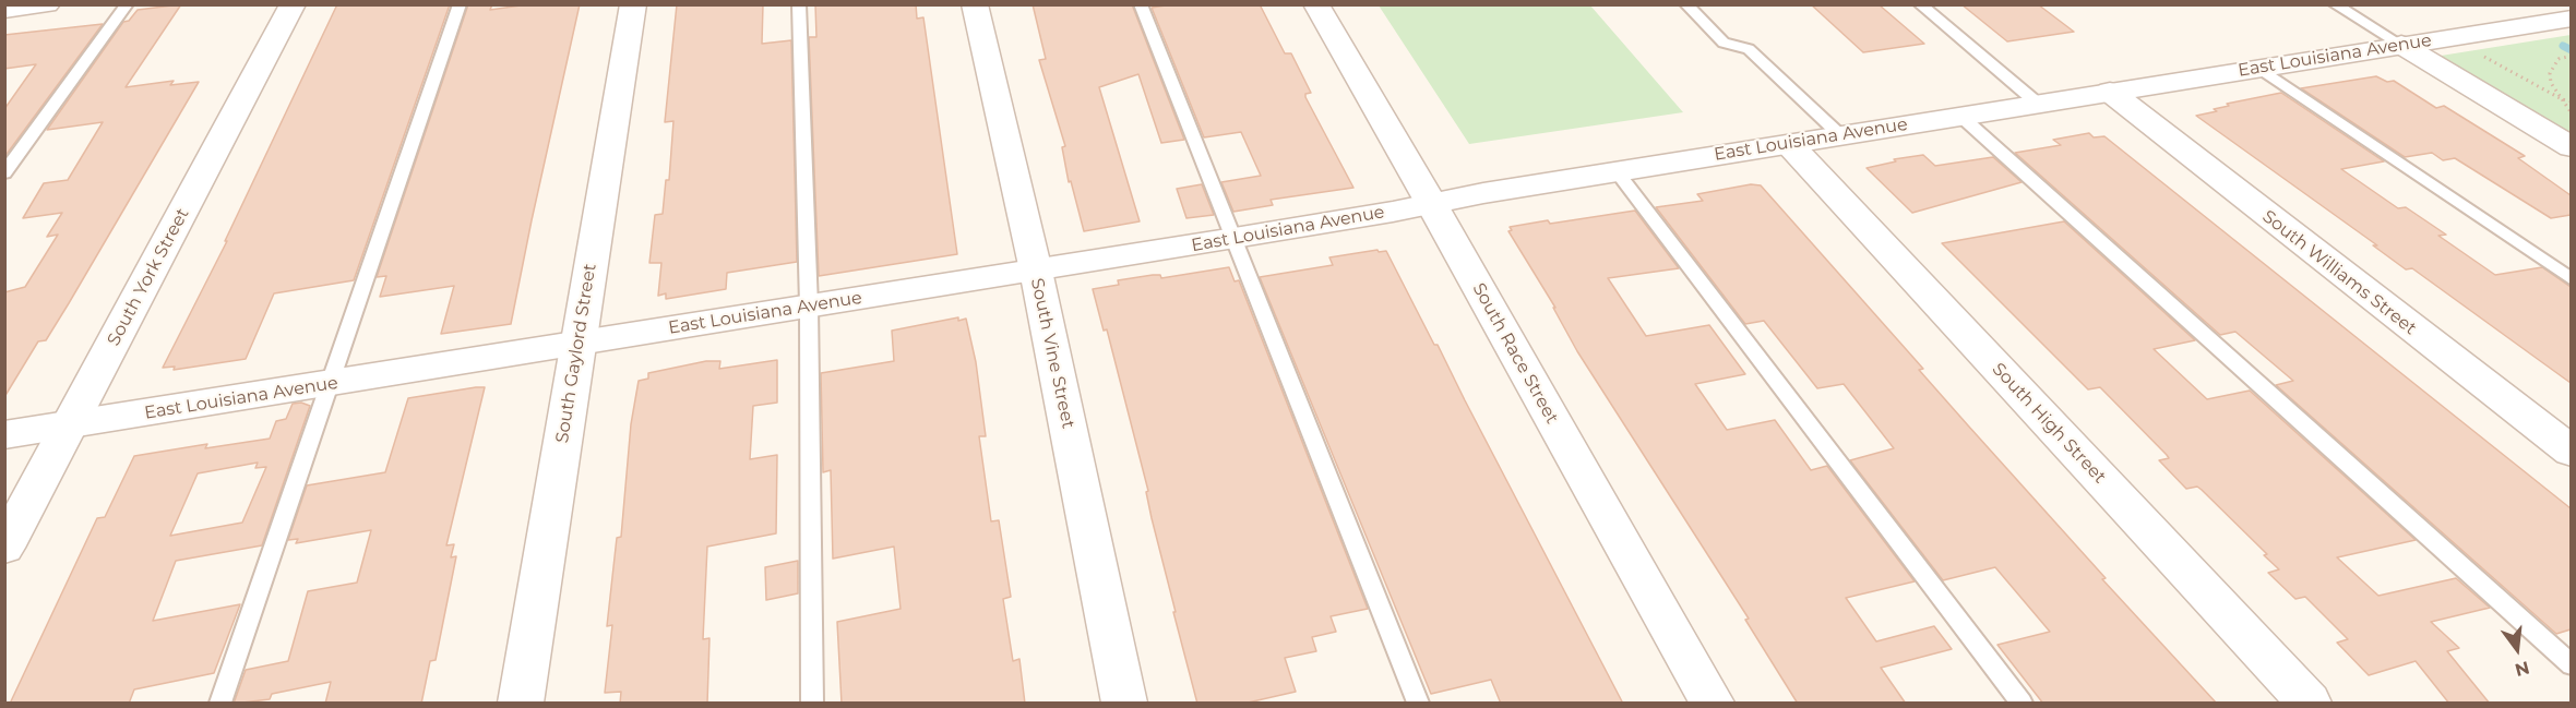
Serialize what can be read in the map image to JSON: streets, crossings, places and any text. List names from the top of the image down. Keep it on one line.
{"streets":{"street":["East Louisiana Avenue","South Williams Street","South York Street","South Gaylord Street","South Vine Street","South Race Street","South High Street"]},"crossings":[["East Louisiana Avenue","South Williams Street"],["East Louisiana Avenue","South York Street"],["East Louisiana Avenue","South Gaylord Street"],["East Louisiana Avenue","South Vine Street"],["East Louisiana Avenue","South Race Street"],["East Louisiana Avenue","South High Street"]],"north":"bottom"}
